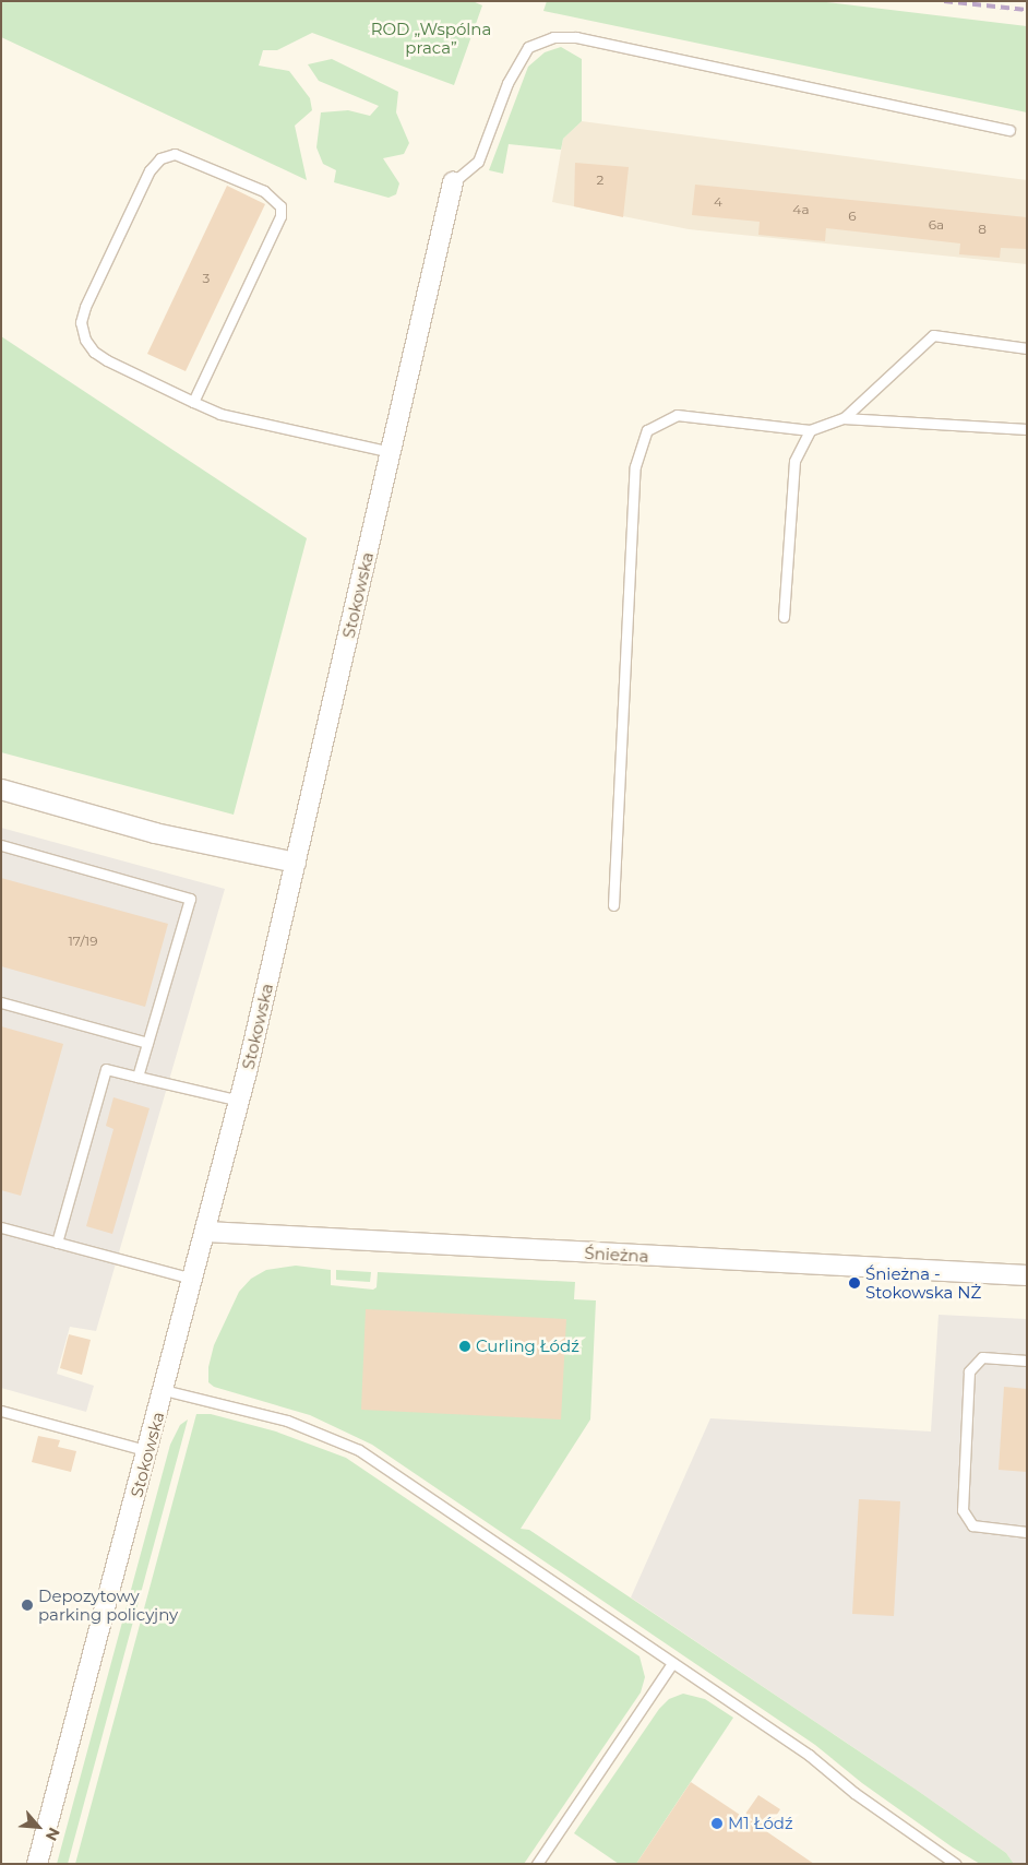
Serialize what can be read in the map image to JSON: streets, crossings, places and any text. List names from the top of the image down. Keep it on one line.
{"streets":{"street":["Stokowska","Śnieżna"]},"crossings":[["Stokowska","Śnieżna"]],"parks":["ROD „Wspólna praca”"],"places":["Śnieżna - Stokowska NŻ","Curling Łódź","Depozytowy parking policyjny","M1 Łódź"],"house_numbers":["2","4","4a","6","6a","8","3","17/19"],"north":"bottom right"}
